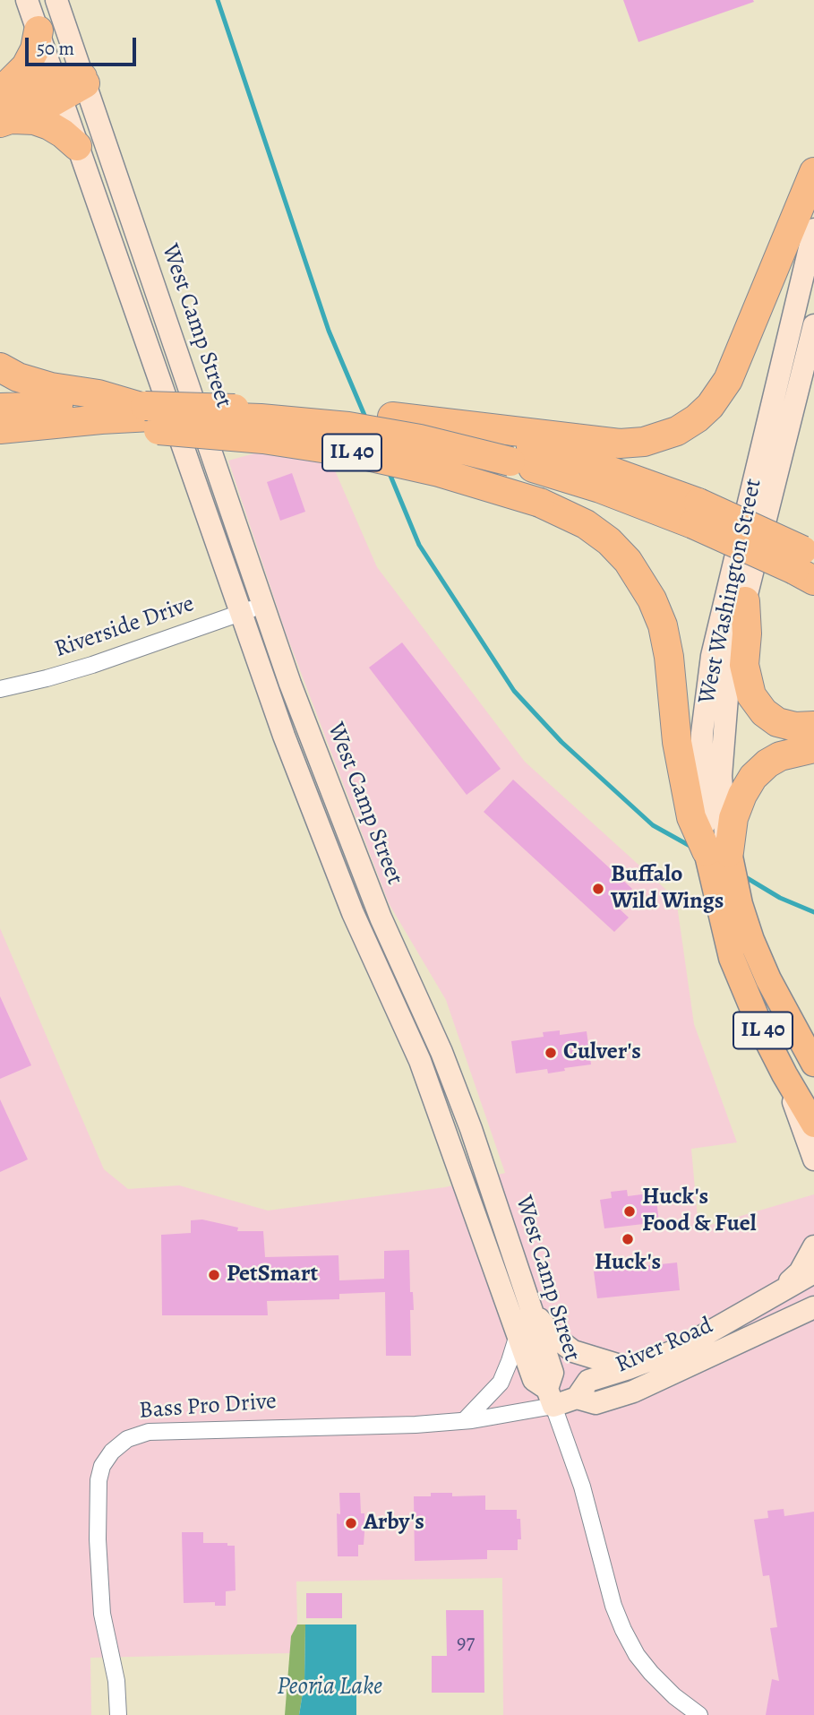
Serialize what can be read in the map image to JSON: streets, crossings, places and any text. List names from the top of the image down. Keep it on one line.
{"streets":{"highway":["IL 40"],"main road":["West Camp Street","West Washington Street","River Road","Bass Pro Drive"],"street":["Riverside Drive"]},"crossings":[["West Camp Street","Riverside Drive"],["West Camp Street","Bass Pro Drive"],["IL 40","West Washington Street"],["River Road","Bass Pro Drive"]],"water":["Peoria Lake"],"places":["Buffalo Wild Wings","Culver's","Huck's Food & Fuel","Huck's","PetSmart","Arby's"],"house_numbers":["97"],"scale_bar":"50 m"}
